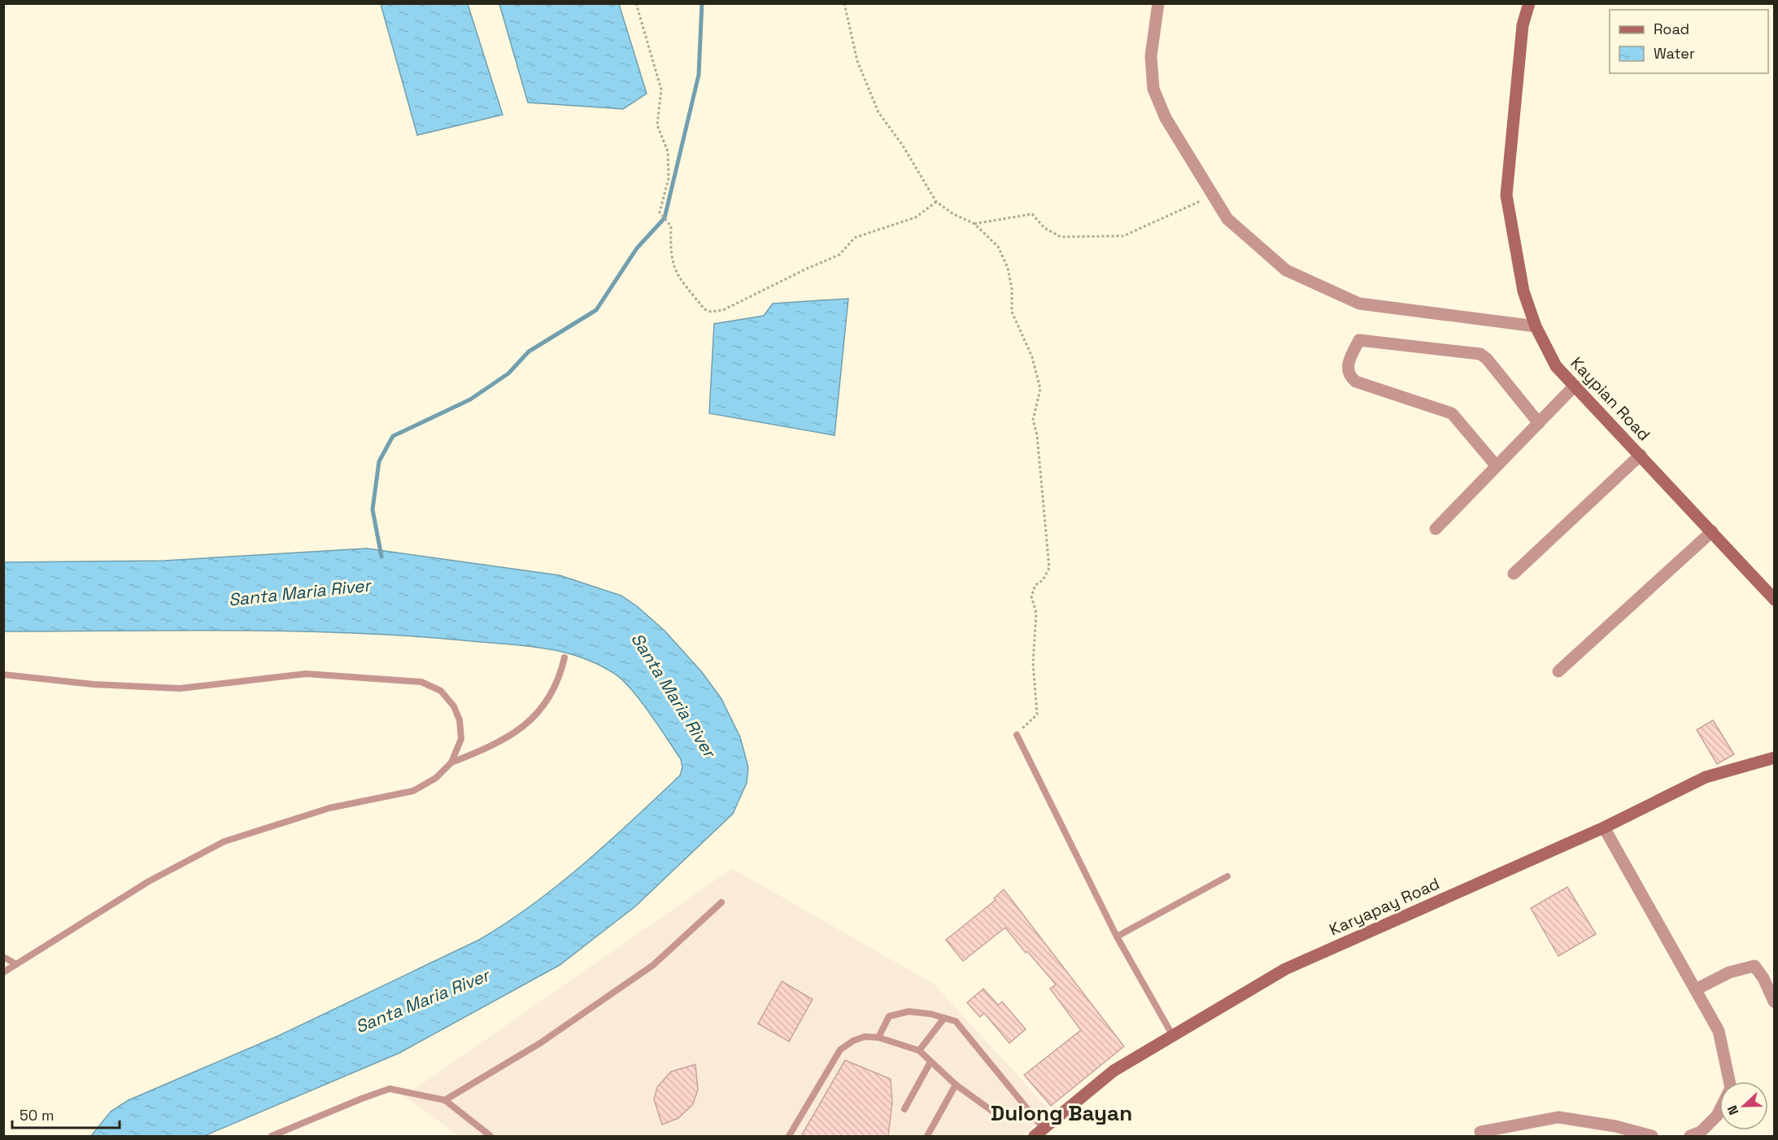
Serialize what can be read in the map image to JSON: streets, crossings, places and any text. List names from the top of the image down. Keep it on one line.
{"streets":{"main road":["Kaypian Road","Karyapay Road"]},"districts":["Dulong Bayan"],"water":["Santa Maria River"],"legend":["Road","Water"],"scale_bar":"50 m","north":"left"}
